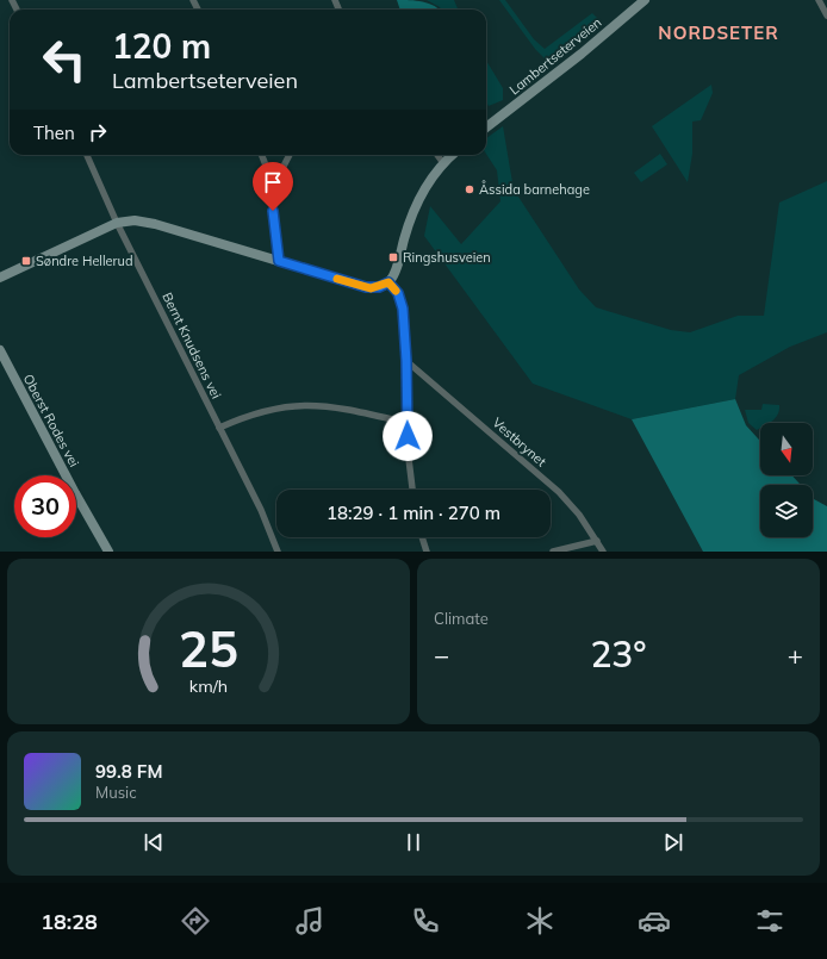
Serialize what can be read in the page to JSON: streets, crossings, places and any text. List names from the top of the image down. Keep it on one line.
{"streets":{"main road":["Lambertseterveien","Oberst Rodes vei"],"street":["Bernt Knudsens vei","Vestbrynet"]},"districts":["NORDSETER"],"places":{"other":["Åssida barnehage"],"transit":["Ringshusveien","Søndre Hellerud"]},"north":"bottom","page":{"turn":["120 m","Lambertseterveien"],"then":"Then","limit":"30","trip":"18:29 · 1 min · 270 m","tile":"Climate","heat":["−","23°","+"],"song":["99.8 FM","Music"],"tabs":"18:28","gauge":["25","km/h"]}}
